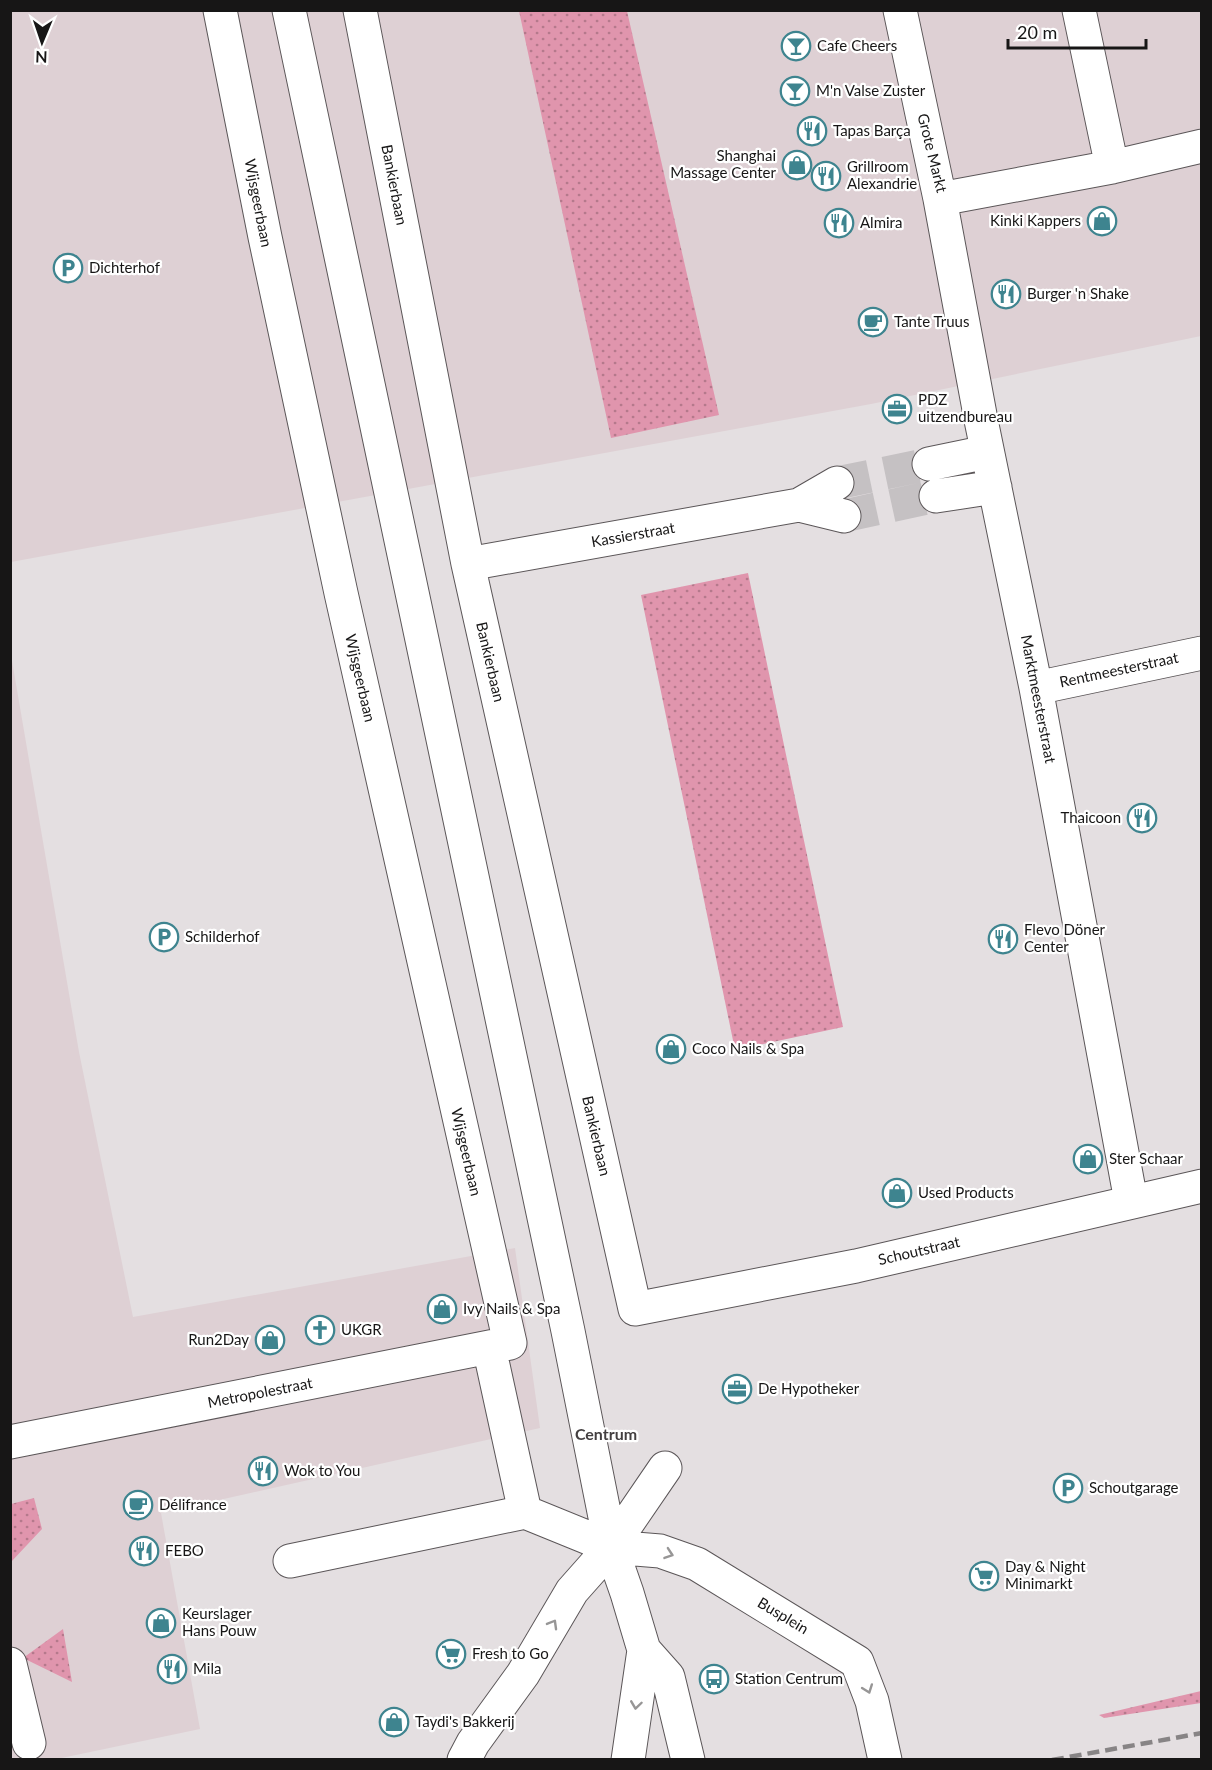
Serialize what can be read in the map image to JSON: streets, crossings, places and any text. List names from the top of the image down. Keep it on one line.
{"streets":{"street":["Grote Markt","Bankierbaan","Wijsgeerbaan","Kassierstraat","Rentmeesterstraat","Marktmeesterstraat","Schoutstraat","Metropolestraat","Busplein"]},"crossings":[["Grote Markt","Marktmeesterstraat"],["Bankierbaan","Kassierstraat"],["Bankierbaan","Schoutstraat"],["Wijsgeerbaan","Metropolestraat"],["Rentmeesterstraat","Marktmeesterstraat"],["Marktmeesterstraat","Schoutstraat"]],"one_way":["Busplein"],"districts":["Centrum"],"places":{"bar":["Cafe Cheers","M'n Valse Zuster"],"restaurant":["Tapas Barça","Grillroom Alexandrie","Almira","Burger 'n Shake","Thaicoon","Flevo Döner Center","Wok to You","FEBO","Mila"],"shop":["Shanghai Massage Center","Kinki Kappers","Coco Nails & Spa","Ster Schaar","Used Products","Ivy Nails & Spa","Run2Day","Keurslager Hans Pouw","Taydi's Bakkerij"],"parking":["Dichterhof","Schilderhof","Schoutgarage"],"cafe":["Tante Truus","Délifrance"],"office":["PDZ uitzendbureau","De Hypotheker"],"church":["UKGR"],"supermarket":["Day & Night Minimarkt","Fresh to Go"],"bus stop":["Station Centrum"]},"scale_bar":"20 m","north":"bottom"}
